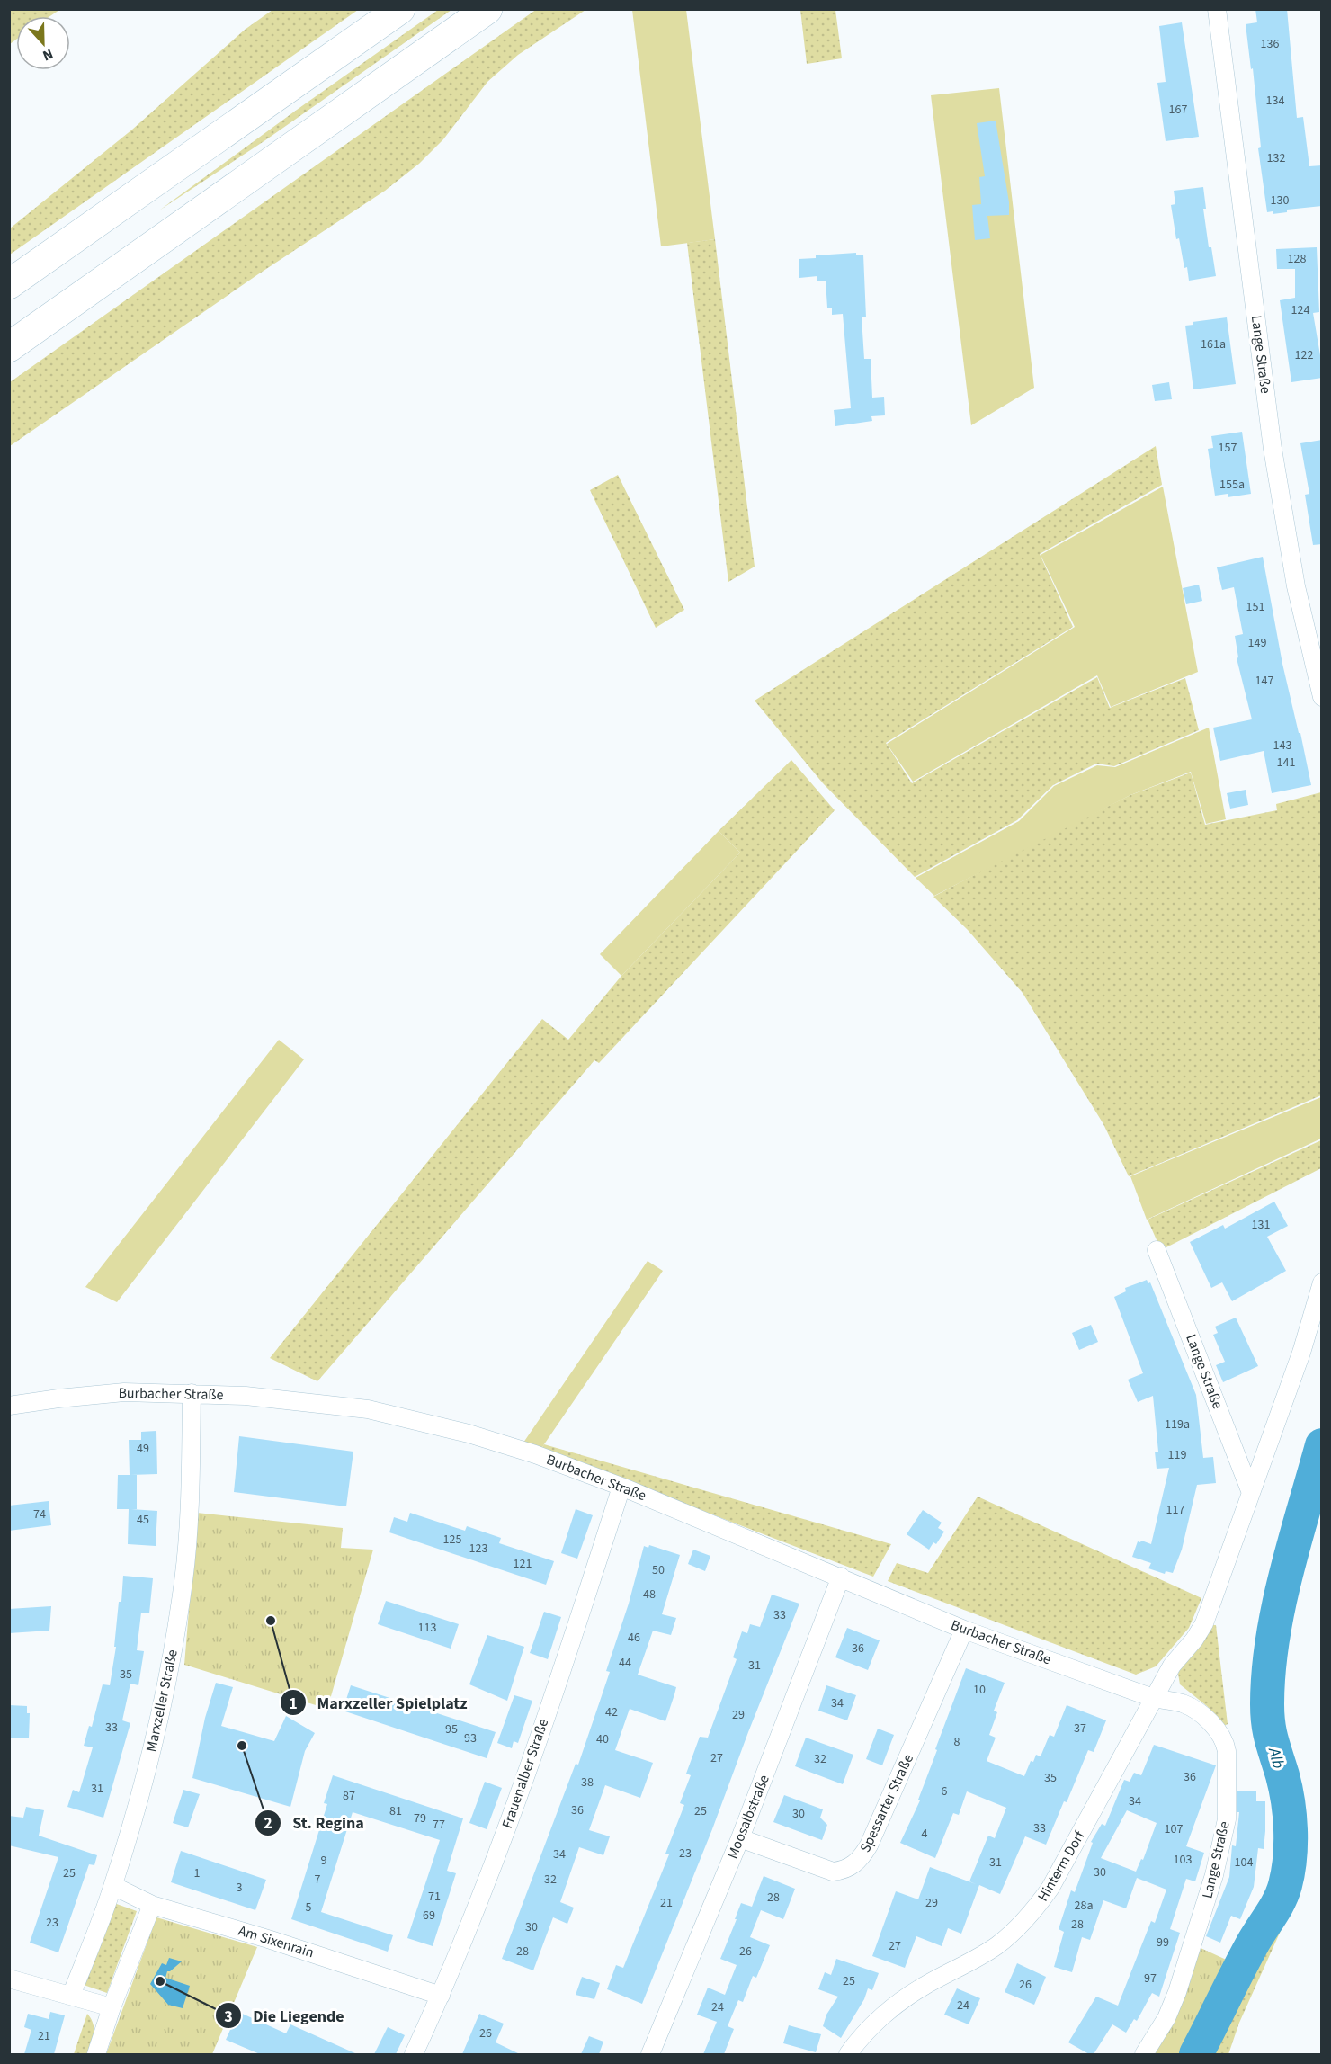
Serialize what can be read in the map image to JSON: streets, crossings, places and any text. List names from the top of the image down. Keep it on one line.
{"streets":{"street":["Lange Straße","Burbacher Straße","Marxzeller Straße","Frauenalber Straße","Spessarter Straße","Moosalbstraße","Hinterm Dorf","Am Sixenrain"]},"crossings":[["Lange Straße","Burbacher Straße"],["Lange Straße","Hinterm Dorf"],["Burbacher Straße","Marxzeller Straße"],["Burbacher Straße","Frauenalber Straße"],["Burbacher Straße","Spessarter Straße"],["Burbacher Straße","Moosalbstraße"],["Burbacher Straße","Hinterm Dorf"],["Marxzeller Straße","Am Sixenrain"],["Frauenalber Straße","Am Sixenrain"],["Spessarter Straße","Moosalbstraße"]],"water":["Alb"],"places":["Marxzeller Spielplatz","St. Regina","Die Liegende"],"house_numbers":["136","134","167","132","130","128","124","161a","122","157","155a","151","149","147","143","141","131","119a","49","119","117","74","45","125","123","121","50","48","33","113","46","36","44","31","35","10","34","42","29","33","37","95","93","40","8","27","32","36","35","38","31","6","87","34","36","81","25","30","79","77","33","107","4","23","34","103","9","31","104","30","25","1","7","32","3","71","28","21","29","28a","5","69","23","28","30","99","27","28","26","97","25","26","24","24","26","21"],"north":"bottom"}
